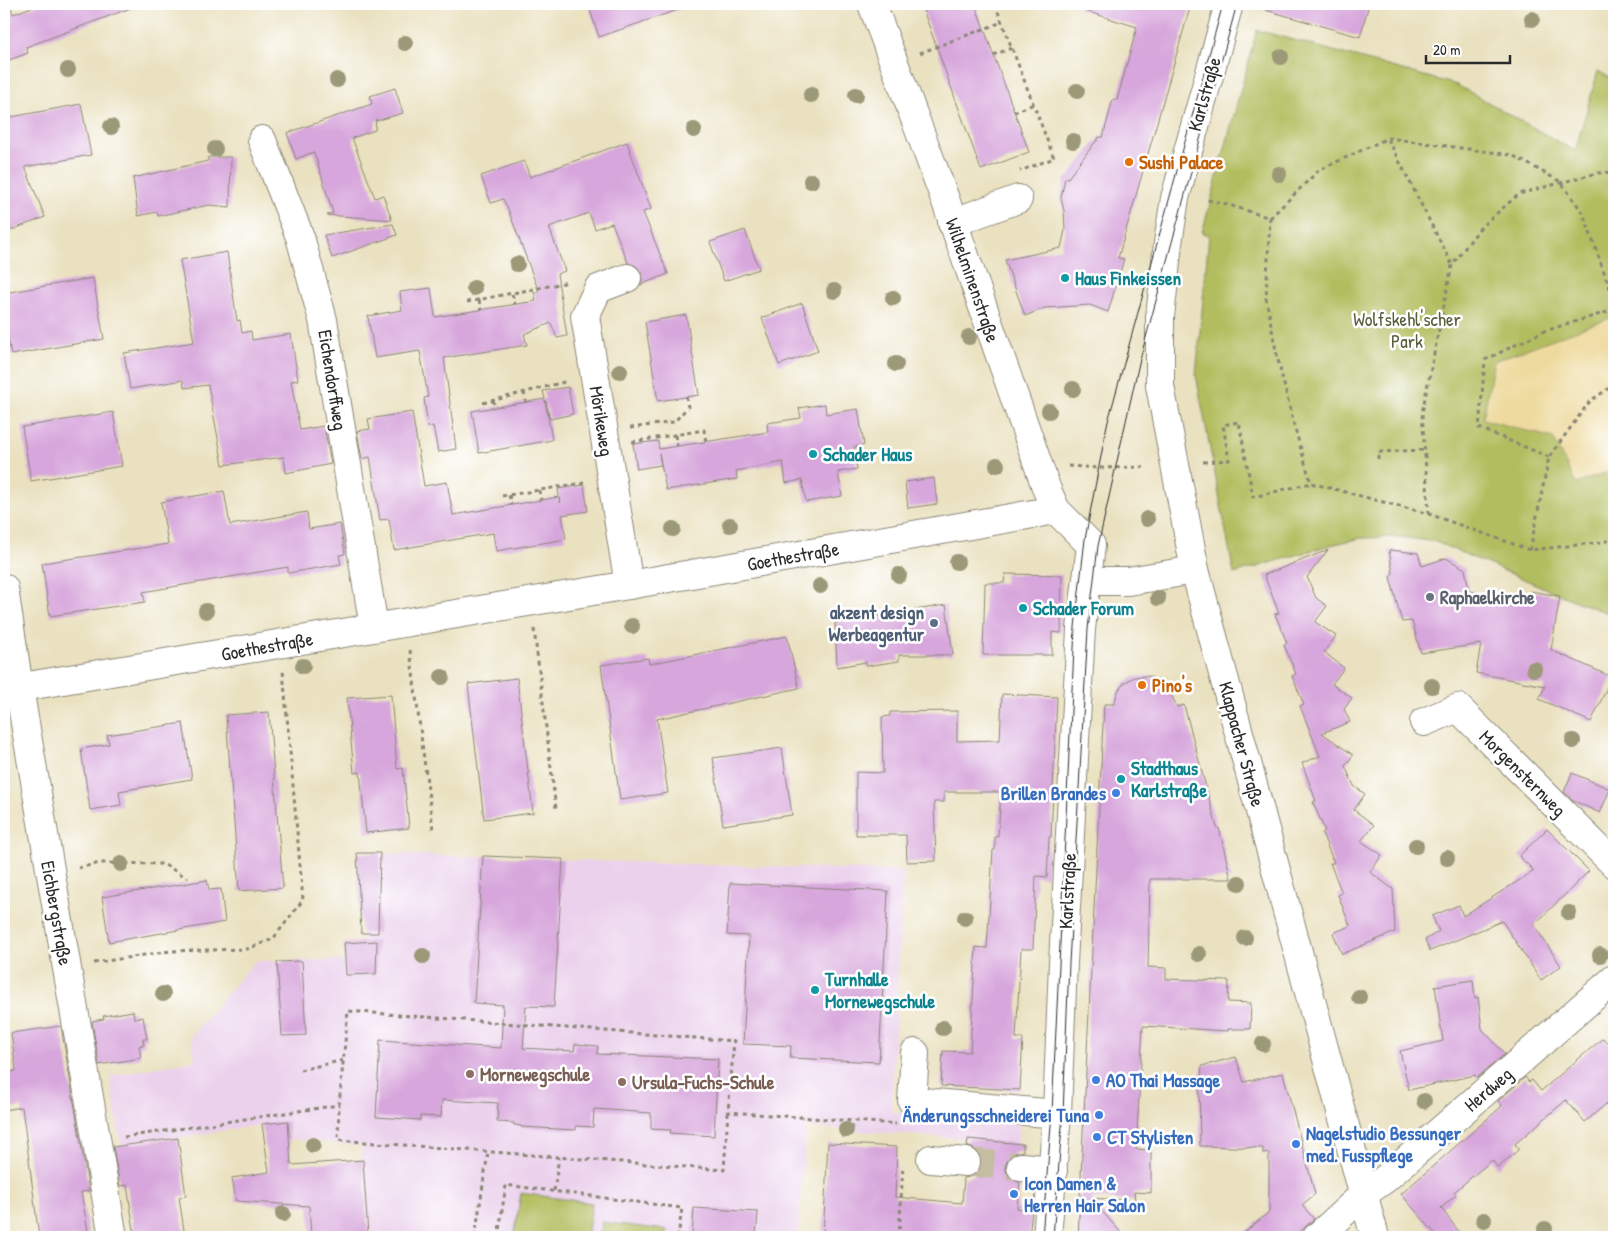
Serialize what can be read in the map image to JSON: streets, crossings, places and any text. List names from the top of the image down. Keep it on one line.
{"streets":{"street":["Karlstraße","Wilhelminenstraße","Eichendorffweg","Mörikeweg","Goethestraße","Klappacher Straße","Morgensternweg","Eichbergstraße","Herdweg"]},"crossings":[["Karlstraße","Wilhelminenstraße"],["Karlstraße","Klappacher Straße"],["Wilhelminenstraße","Goethestraße"],["Eichendorffweg","Goethestraße"],["Mörikeweg","Goethestraße"],["Goethestraße","Eichbergstraße"],["Klappacher Straße","Herdweg"]],"parks":["Wolfskehl'scher Park"],"places":["Sushi Palace","Haus Finkeissen","Schader Haus","Raphaelkirche","Schader Forum","akzent design Werbeagentur","Pino's","Stadthaus Karlstraße","Brillen Brandes","Turnhalle Mornewegschule","Mornewegschule","AO Thai Massage","Ursula-Fuchs-Schule","Änderungsschneiderei Tuna","CT Stylisten","Nagelstudio Bessunger med. Fusspflege","Icon Damen & Herren Hair Salon"],"scale_bar":"20 m"}
